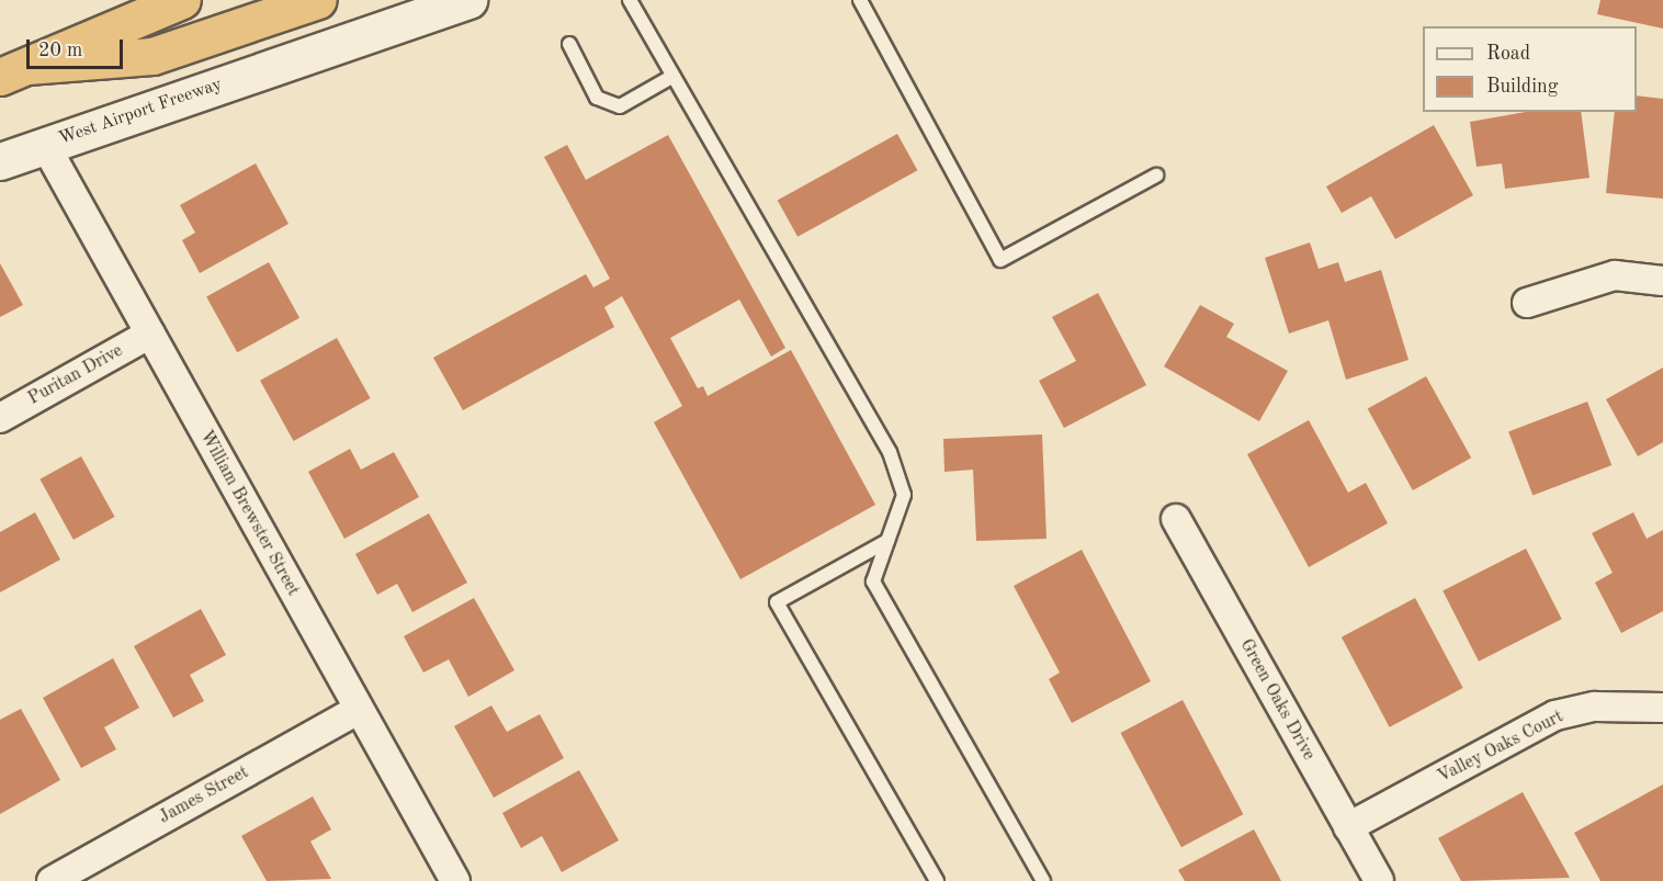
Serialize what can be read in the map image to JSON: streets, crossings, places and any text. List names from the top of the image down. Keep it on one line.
{"streets":{"main road":["West Airport Freeway"],"street":["Puritan Drive","William Brewster Street","Green Oaks Drive","Valley Oaks Court","James Street"]},"crossings":[["West Airport Freeway","William Brewster Street"],["Puritan Drive","William Brewster Street"],["William Brewster Street","James Street"],["Green Oaks Drive","Valley Oaks Court"]],"legend":["Road","Building"],"scale_bar":"20 m"}
